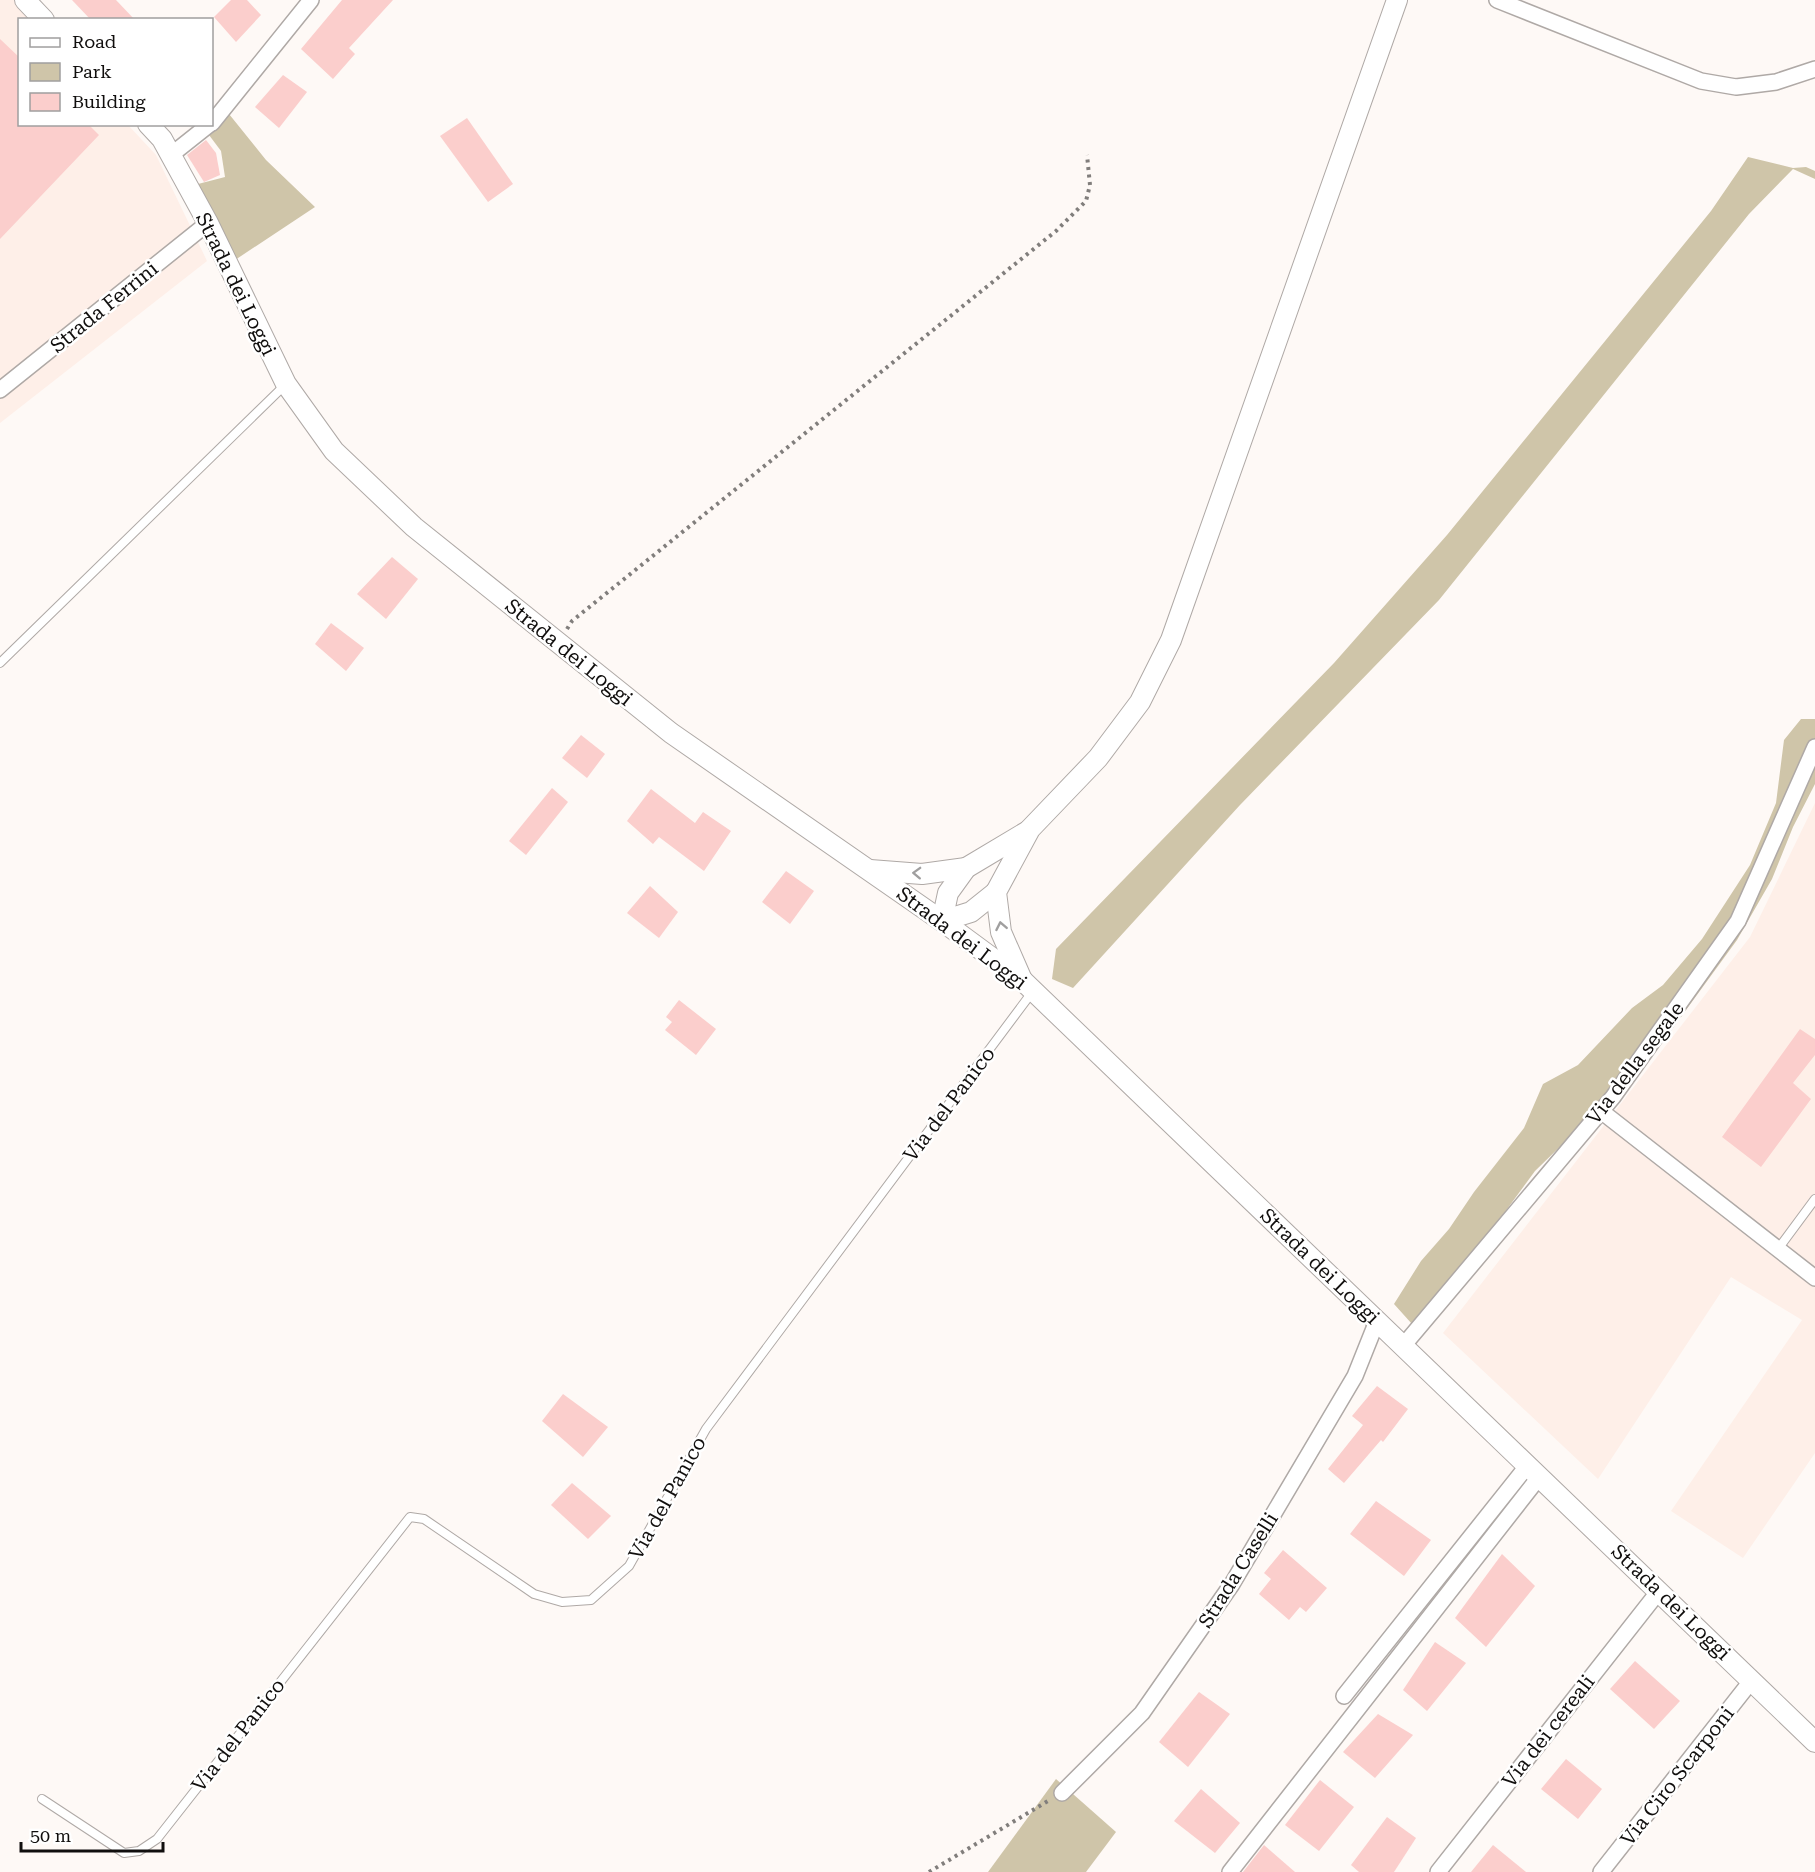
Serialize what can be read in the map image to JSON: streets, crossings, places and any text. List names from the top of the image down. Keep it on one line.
{"streets":{"street":["Strada dei Loggi","Strada Ferrini","Via della segale","Strada Caselli","Via dei cereali","Via Ciro Scarponi"],"lane":["Via del Panico"]},"crossings":[["Strada dei Loggi","Strada Ferrini"],["Strada dei Loggi","Via della segale"],["Strada dei Loggi","Via del Panico"],["Strada dei Loggi","Strada Caselli"],["Strada dei Loggi","Via dei cereali"],["Strada dei Loggi","Via Ciro Scarponi"]],"legend":["Road","Park","Building"],"scale_bar":"50 m"}
